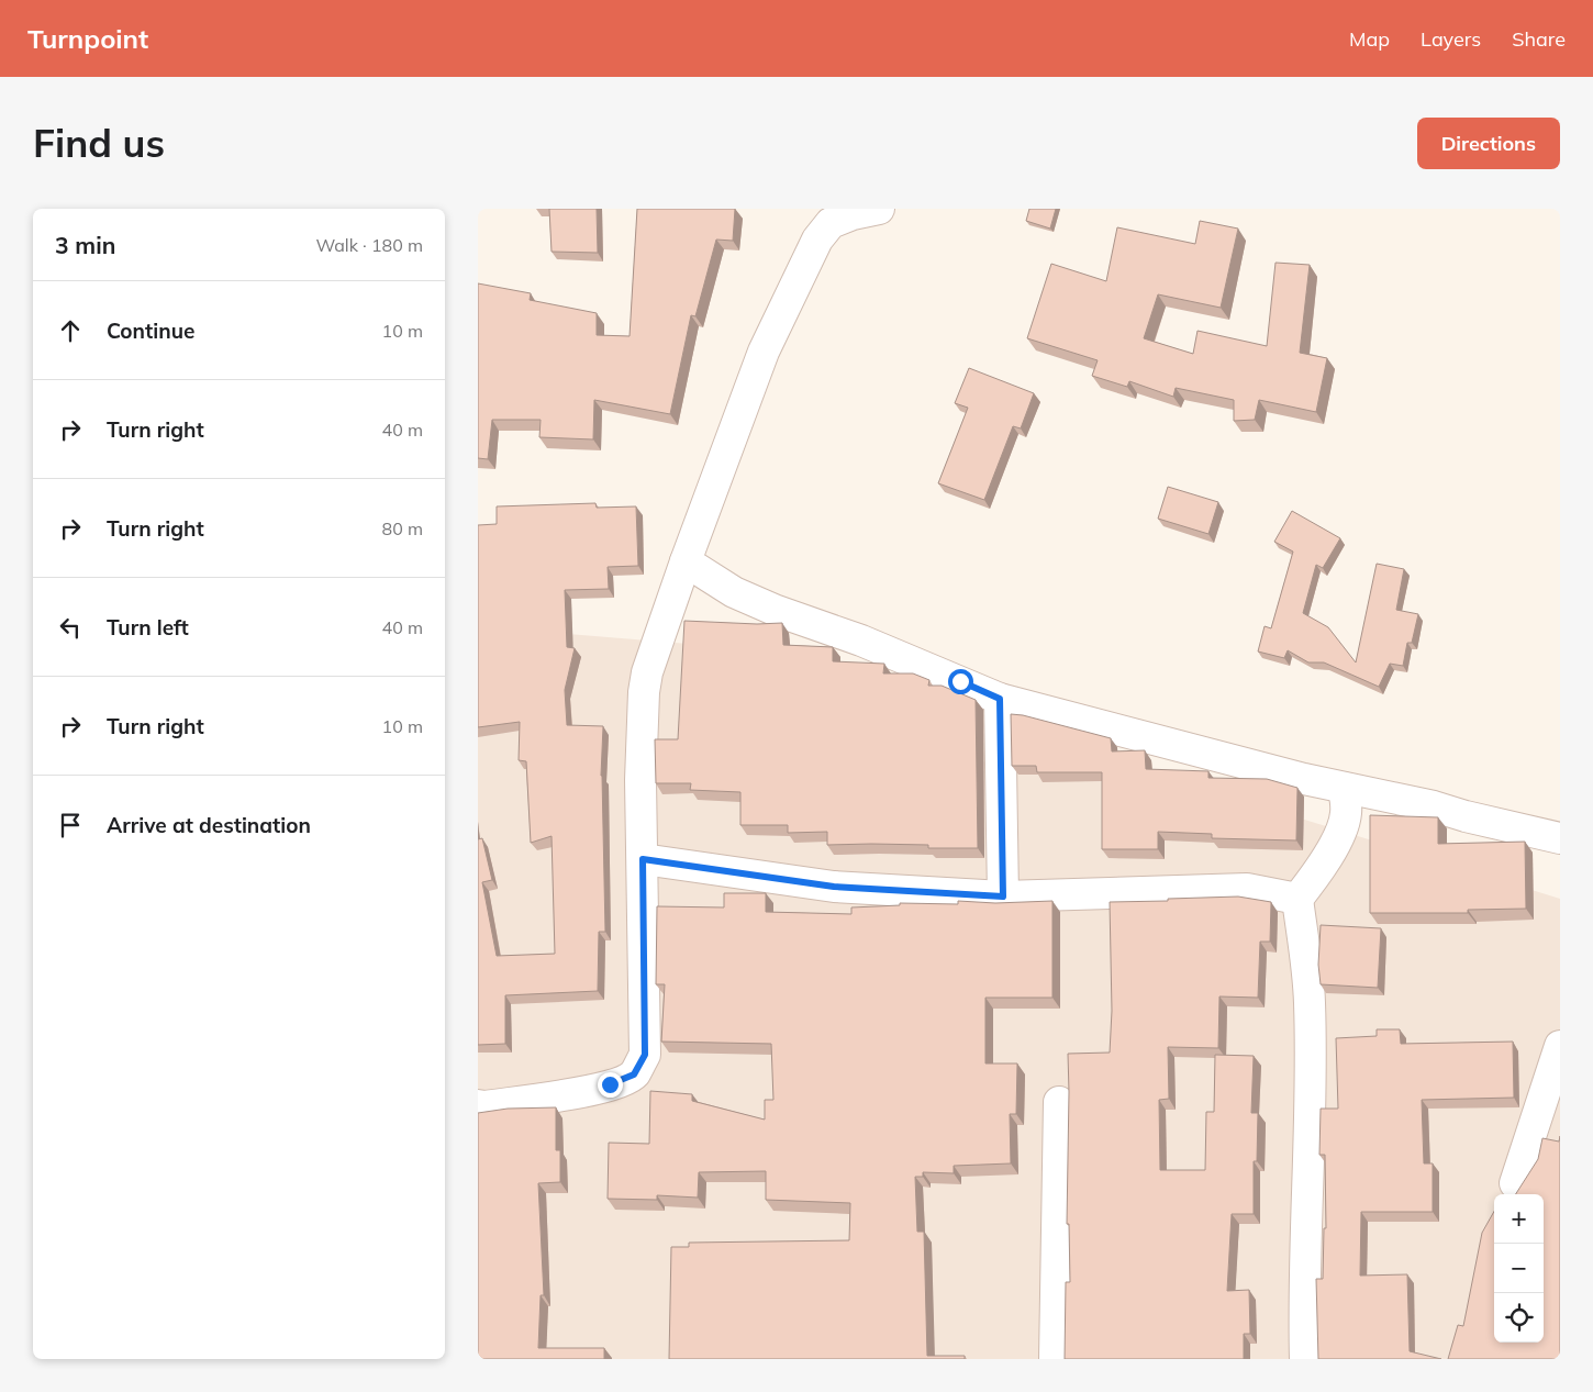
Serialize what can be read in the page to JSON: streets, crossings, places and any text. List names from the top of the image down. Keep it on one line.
{"page":{"header":"Turnpoint","nav":["Map","Layers","Share"],"buttons":"Directions","title":"Find us","heading":["3 min","Walk · 180 m"],"list":[["Continue","10 m"],["Turn right","40 m"],["Turn right","80 m"],["Turn left","40 m"],["Turn right","10 m"],"Arrive at destination"],"map_buttons":["+","−"]}}
